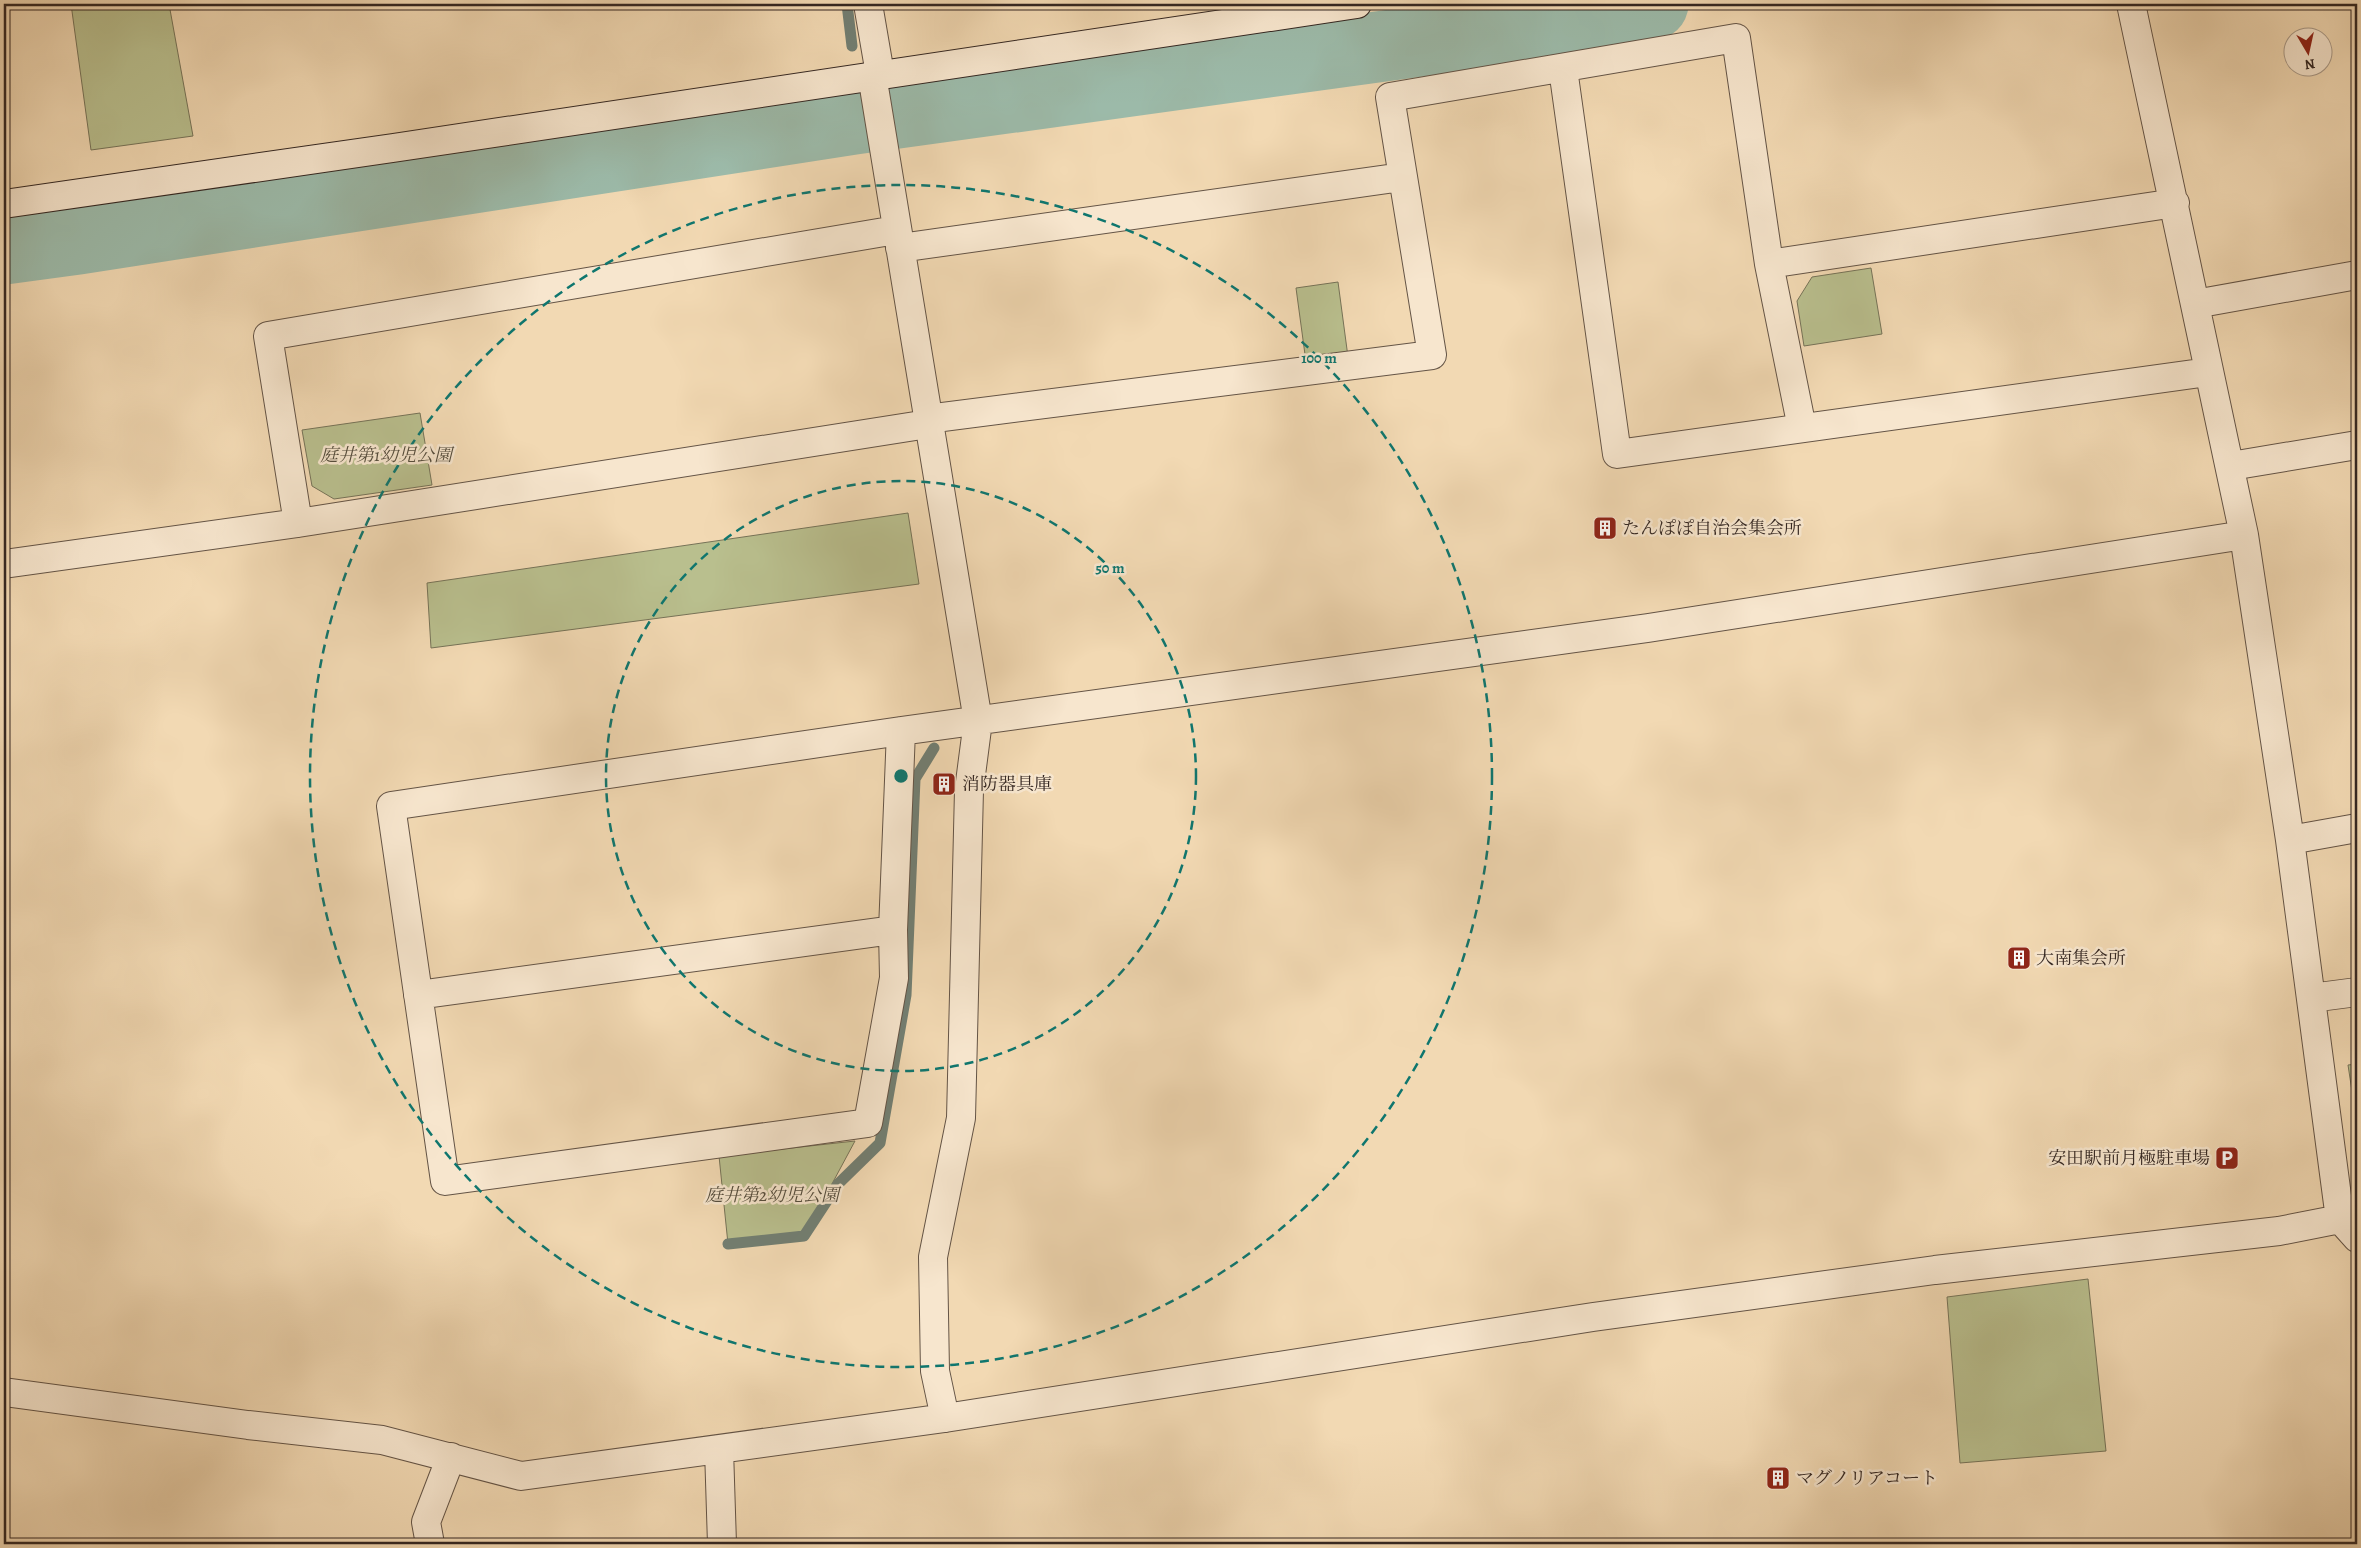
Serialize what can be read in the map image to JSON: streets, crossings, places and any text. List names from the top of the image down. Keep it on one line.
{"parks":["庭井第1幼児公園","庭井第2幼児公園"],"places":{"building":["たんぽぽ自治会集会所","消防器具庫","大南集会所","マグノリアコート"],"parking":["安田駅前月極駐車場"]},"north":"bottom","rings":["100 m","50 m"]}
